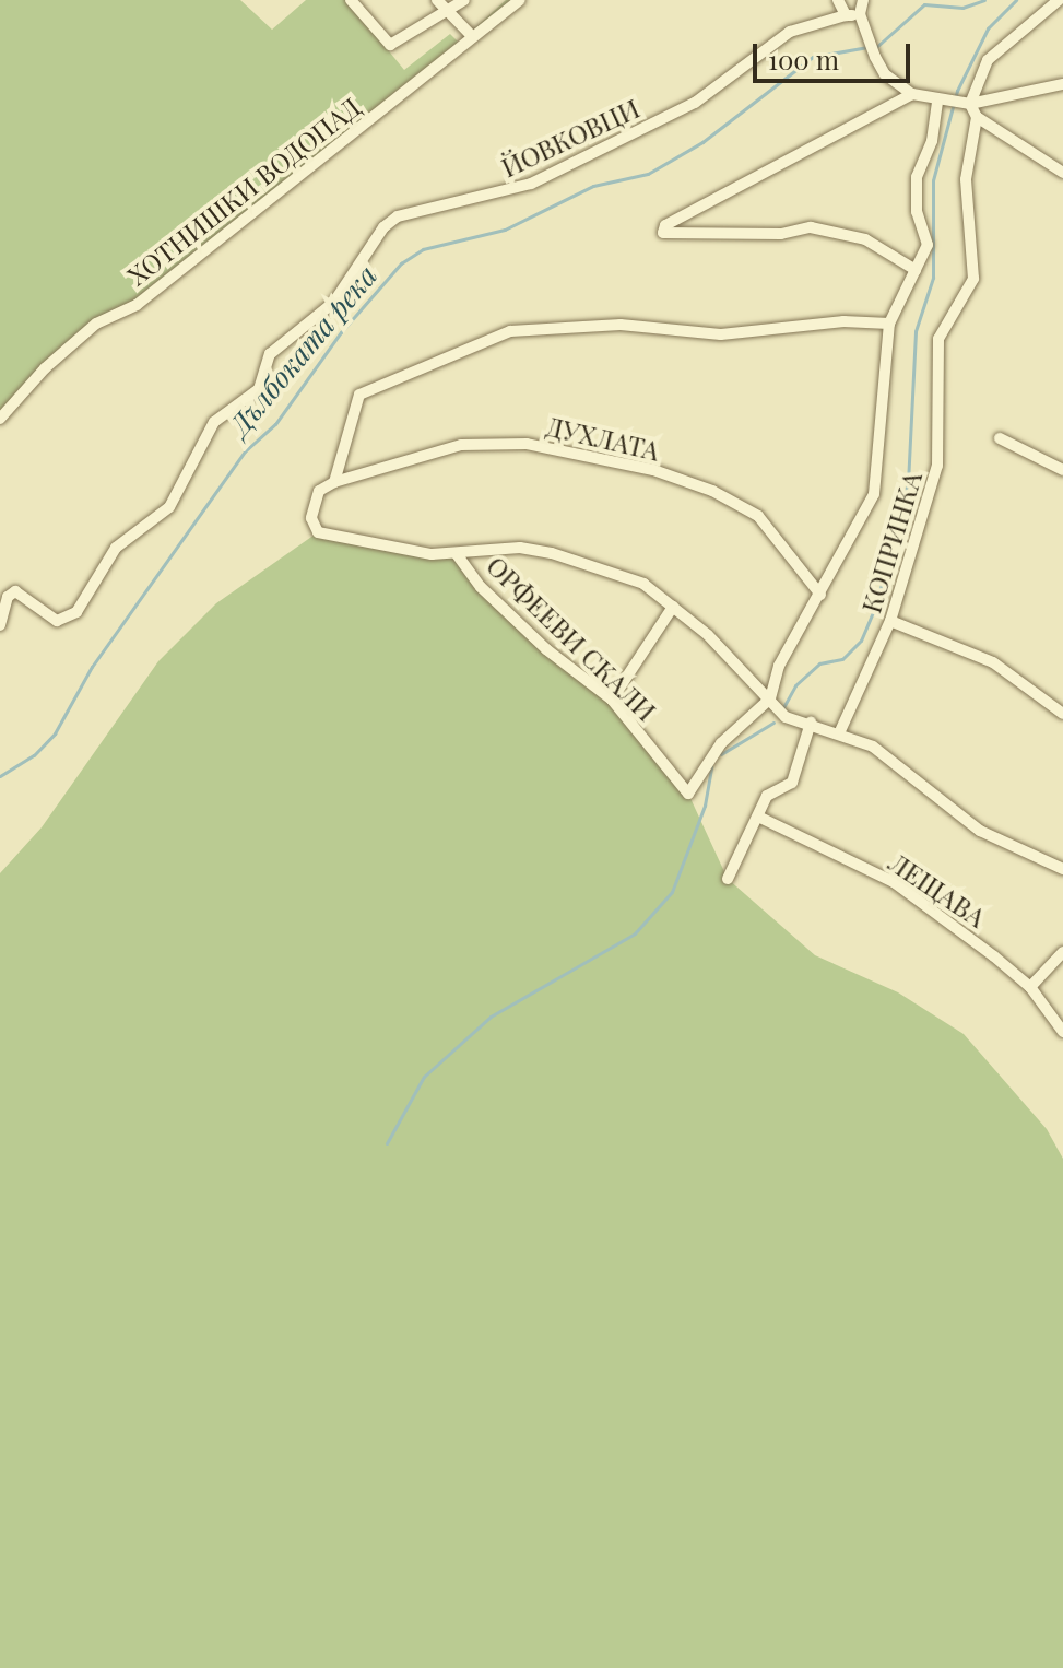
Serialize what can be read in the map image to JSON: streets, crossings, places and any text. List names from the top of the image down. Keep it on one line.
{"streets":{"street":["ЙОВКОВЦИ","ХОТНИШКИ ВОДОПАД","ДУХЛАТА","КОПРИНКА","ОРФЕЕВИ СКАЛИ","ЛЕЩАВА"]},"water":["Дълбоката река"],"scale_bar":"100 m"}
